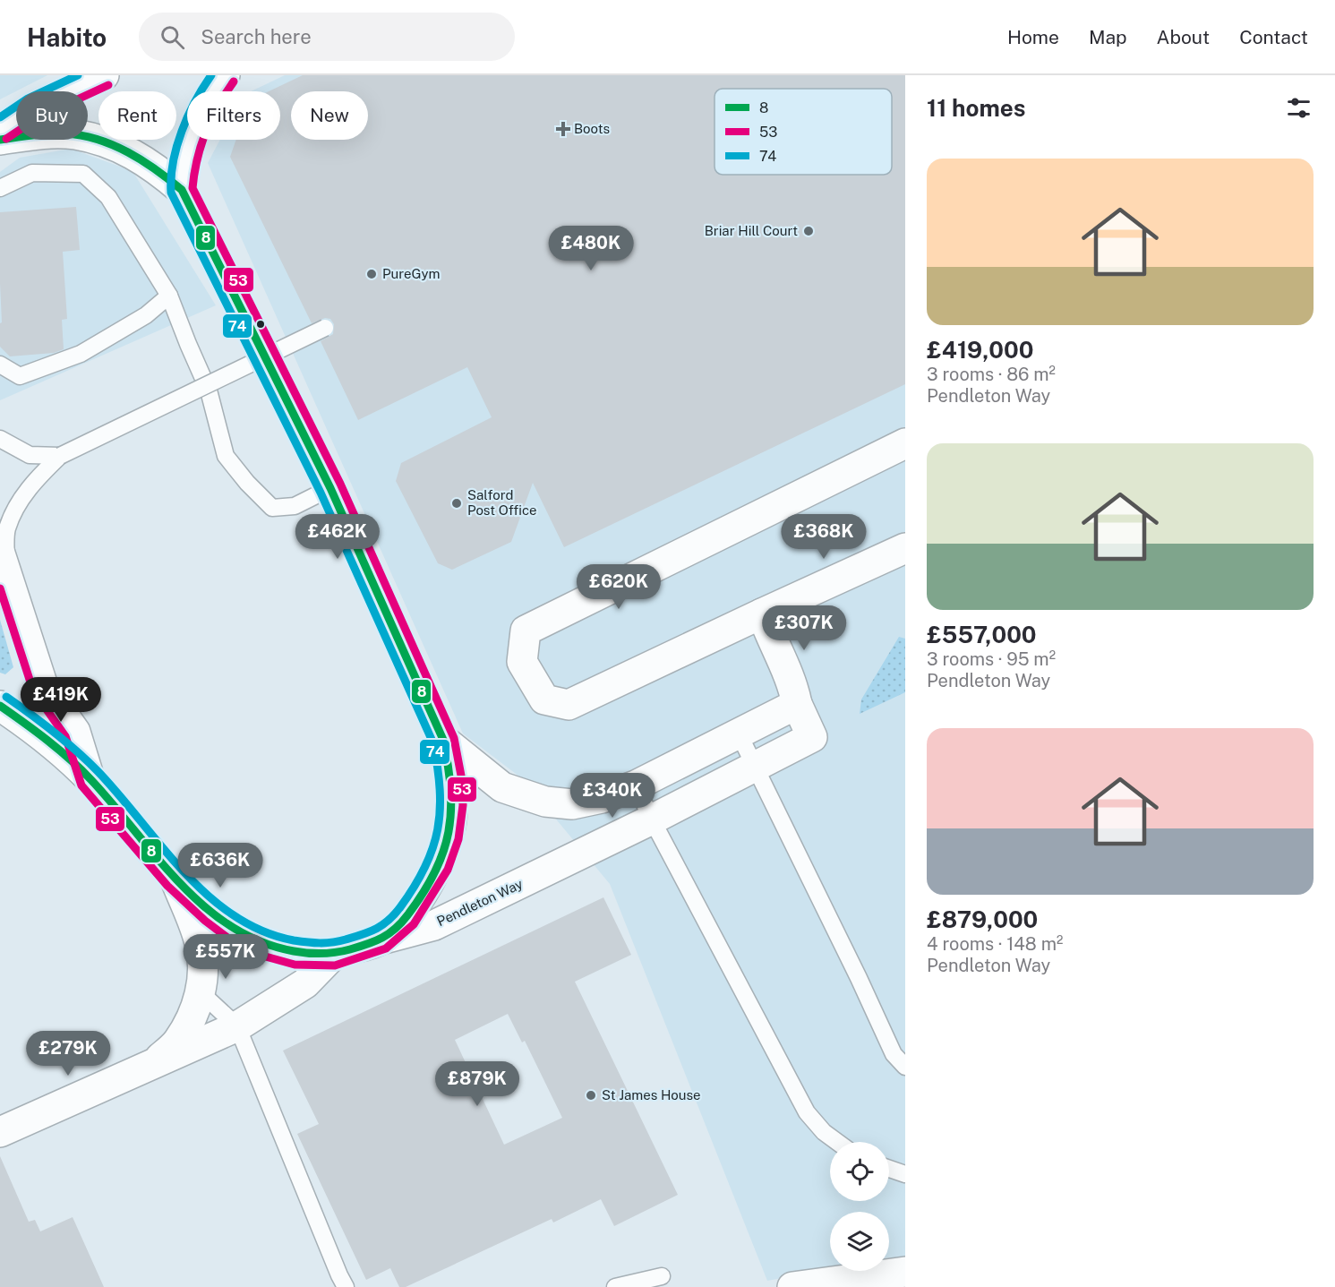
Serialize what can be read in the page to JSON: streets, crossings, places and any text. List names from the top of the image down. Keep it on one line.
{"streets":{"street":["Pendleton Way"]},"places":{"health":["Boots"],"other":["Briar Hill Court","PureGym","Salford Post Office","St James House"]},"lines":["transit line 74","transit line 53","transit line 8"],"legend":["8","53","74"],"page":{"header":"Habito","search":"Search here","nav":["Home","Map","About","Contact"],"heading":"11 homes","chip":["Buy","Rent","Filters","New"],"list":[{"name":"£419,000","note":"3 rooms · 86 m² · Pendleton Way"},{"name":"£557,000","note":"3 rooms · 95 m² · Pendleton Way"},{"name":"£879,000","note":"4 rooms · 148 m² · Pendleton Way"}],"price":["£480K","£462K","£368K","£620K","£307K","£419K","£340K","£636K","£557K","£279K","£879K"]}}
